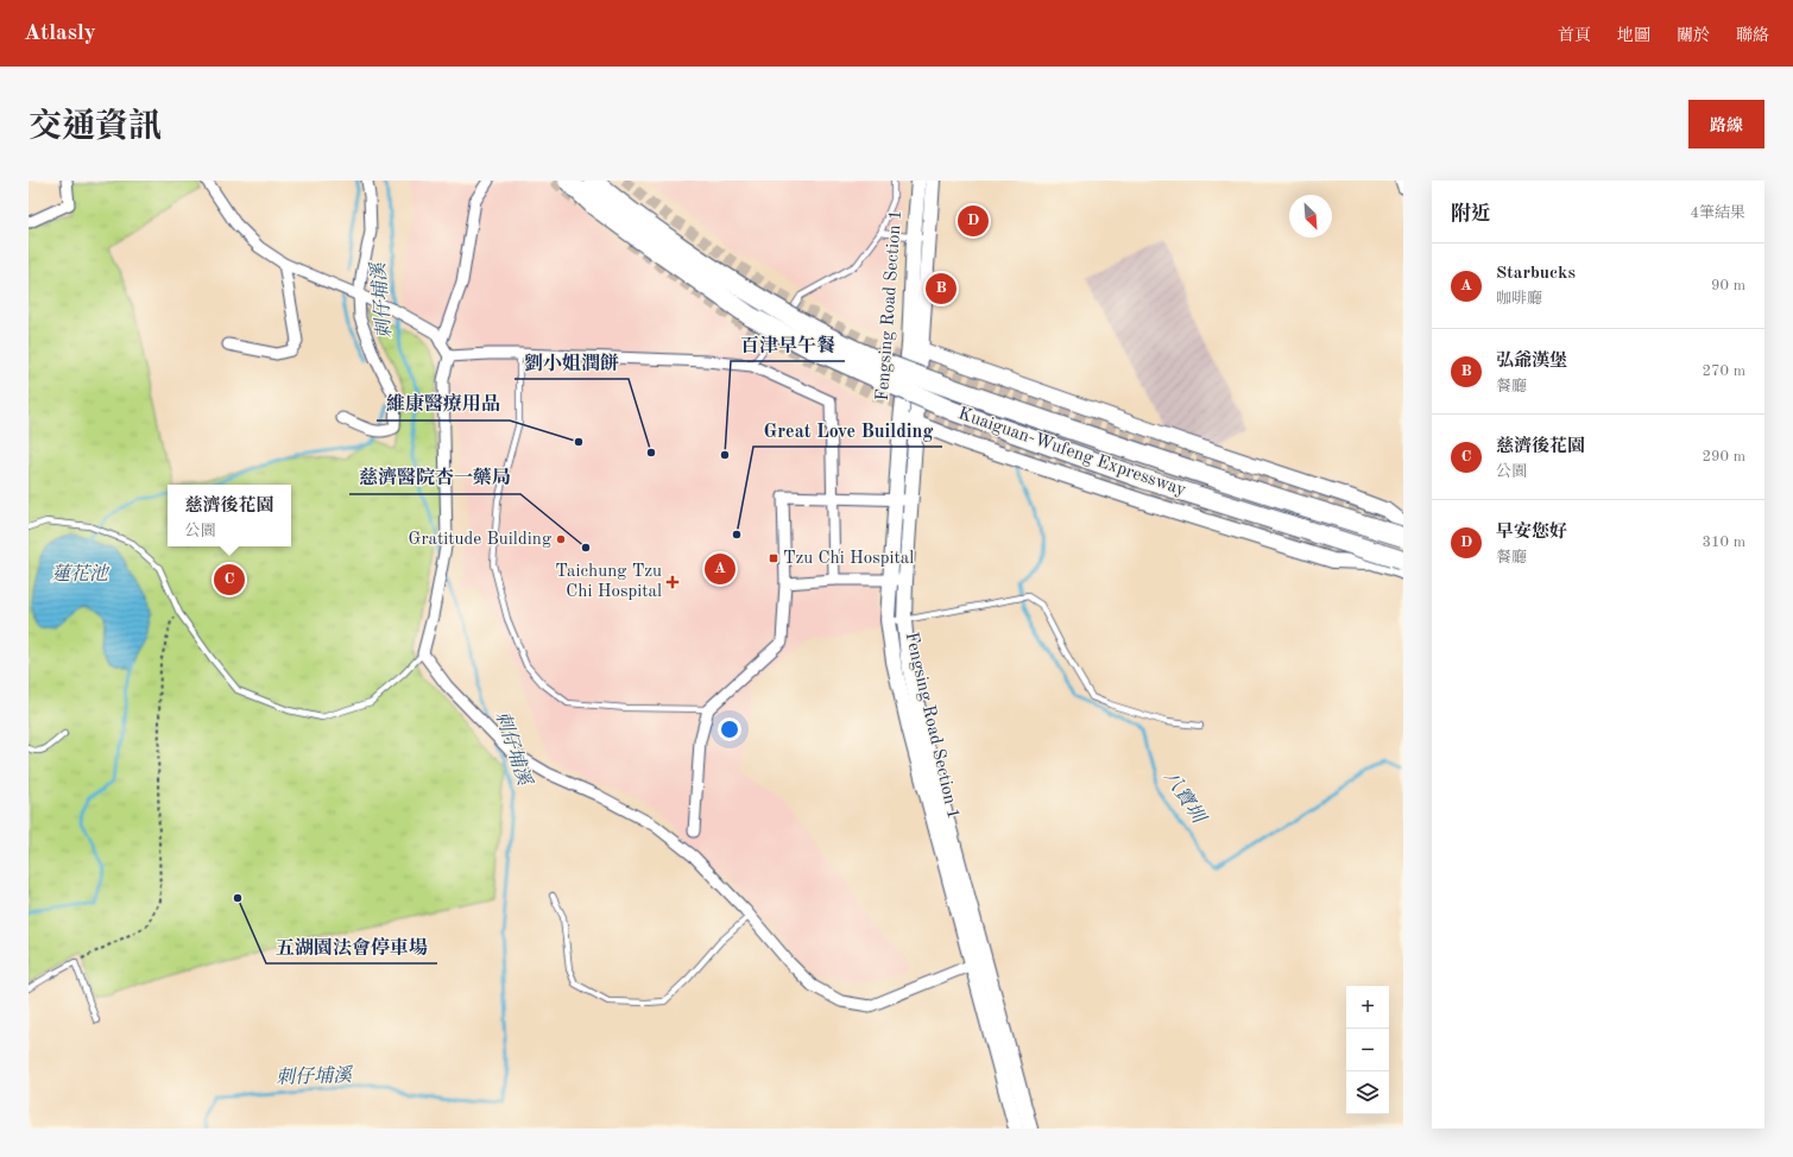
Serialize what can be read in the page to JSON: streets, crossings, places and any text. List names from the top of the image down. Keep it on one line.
{"streets":{"highway":["Kuaiguan-Wufeng Expressway"],"street":["Fengsing Road Section 1"]},"water":["刺仔埔溪","蓮花池","八寶圳"],"places":{"other":["維康醫療用品","劉小姐潤餅","百津早午餐","Great Love Building","Gratitude Building","慈濟醫院杏一藥局","五湖園法會停車場"],"transit":["Tzu Chi Hospital"],"health":["Taichung Tzu Chi Hospital"]},"north":"bottom right","page":{"header":"Atlasly","nav":["首頁","地圖","關於","聯絡"],"title":"交通資訊","buttons":"路線","heading":["附近","4筆結果"],"pins":["D","B","A","C"],"list":[{"mark":"A","name":"Starbucks","note":"咖啡廳","value":"90 m"},{"mark":"B","name":"弘爺漢堡","note":"餐廳","value":"270 m"},{"mark":"C","name":"慈濟後花園","note":"公園","value":"290 m"},{"mark":"D","name":"早安您好","note":"餐廳","value":"310 m"}],"popup":["慈濟後花園","公園"],"map_buttons":["+","−"]}}
